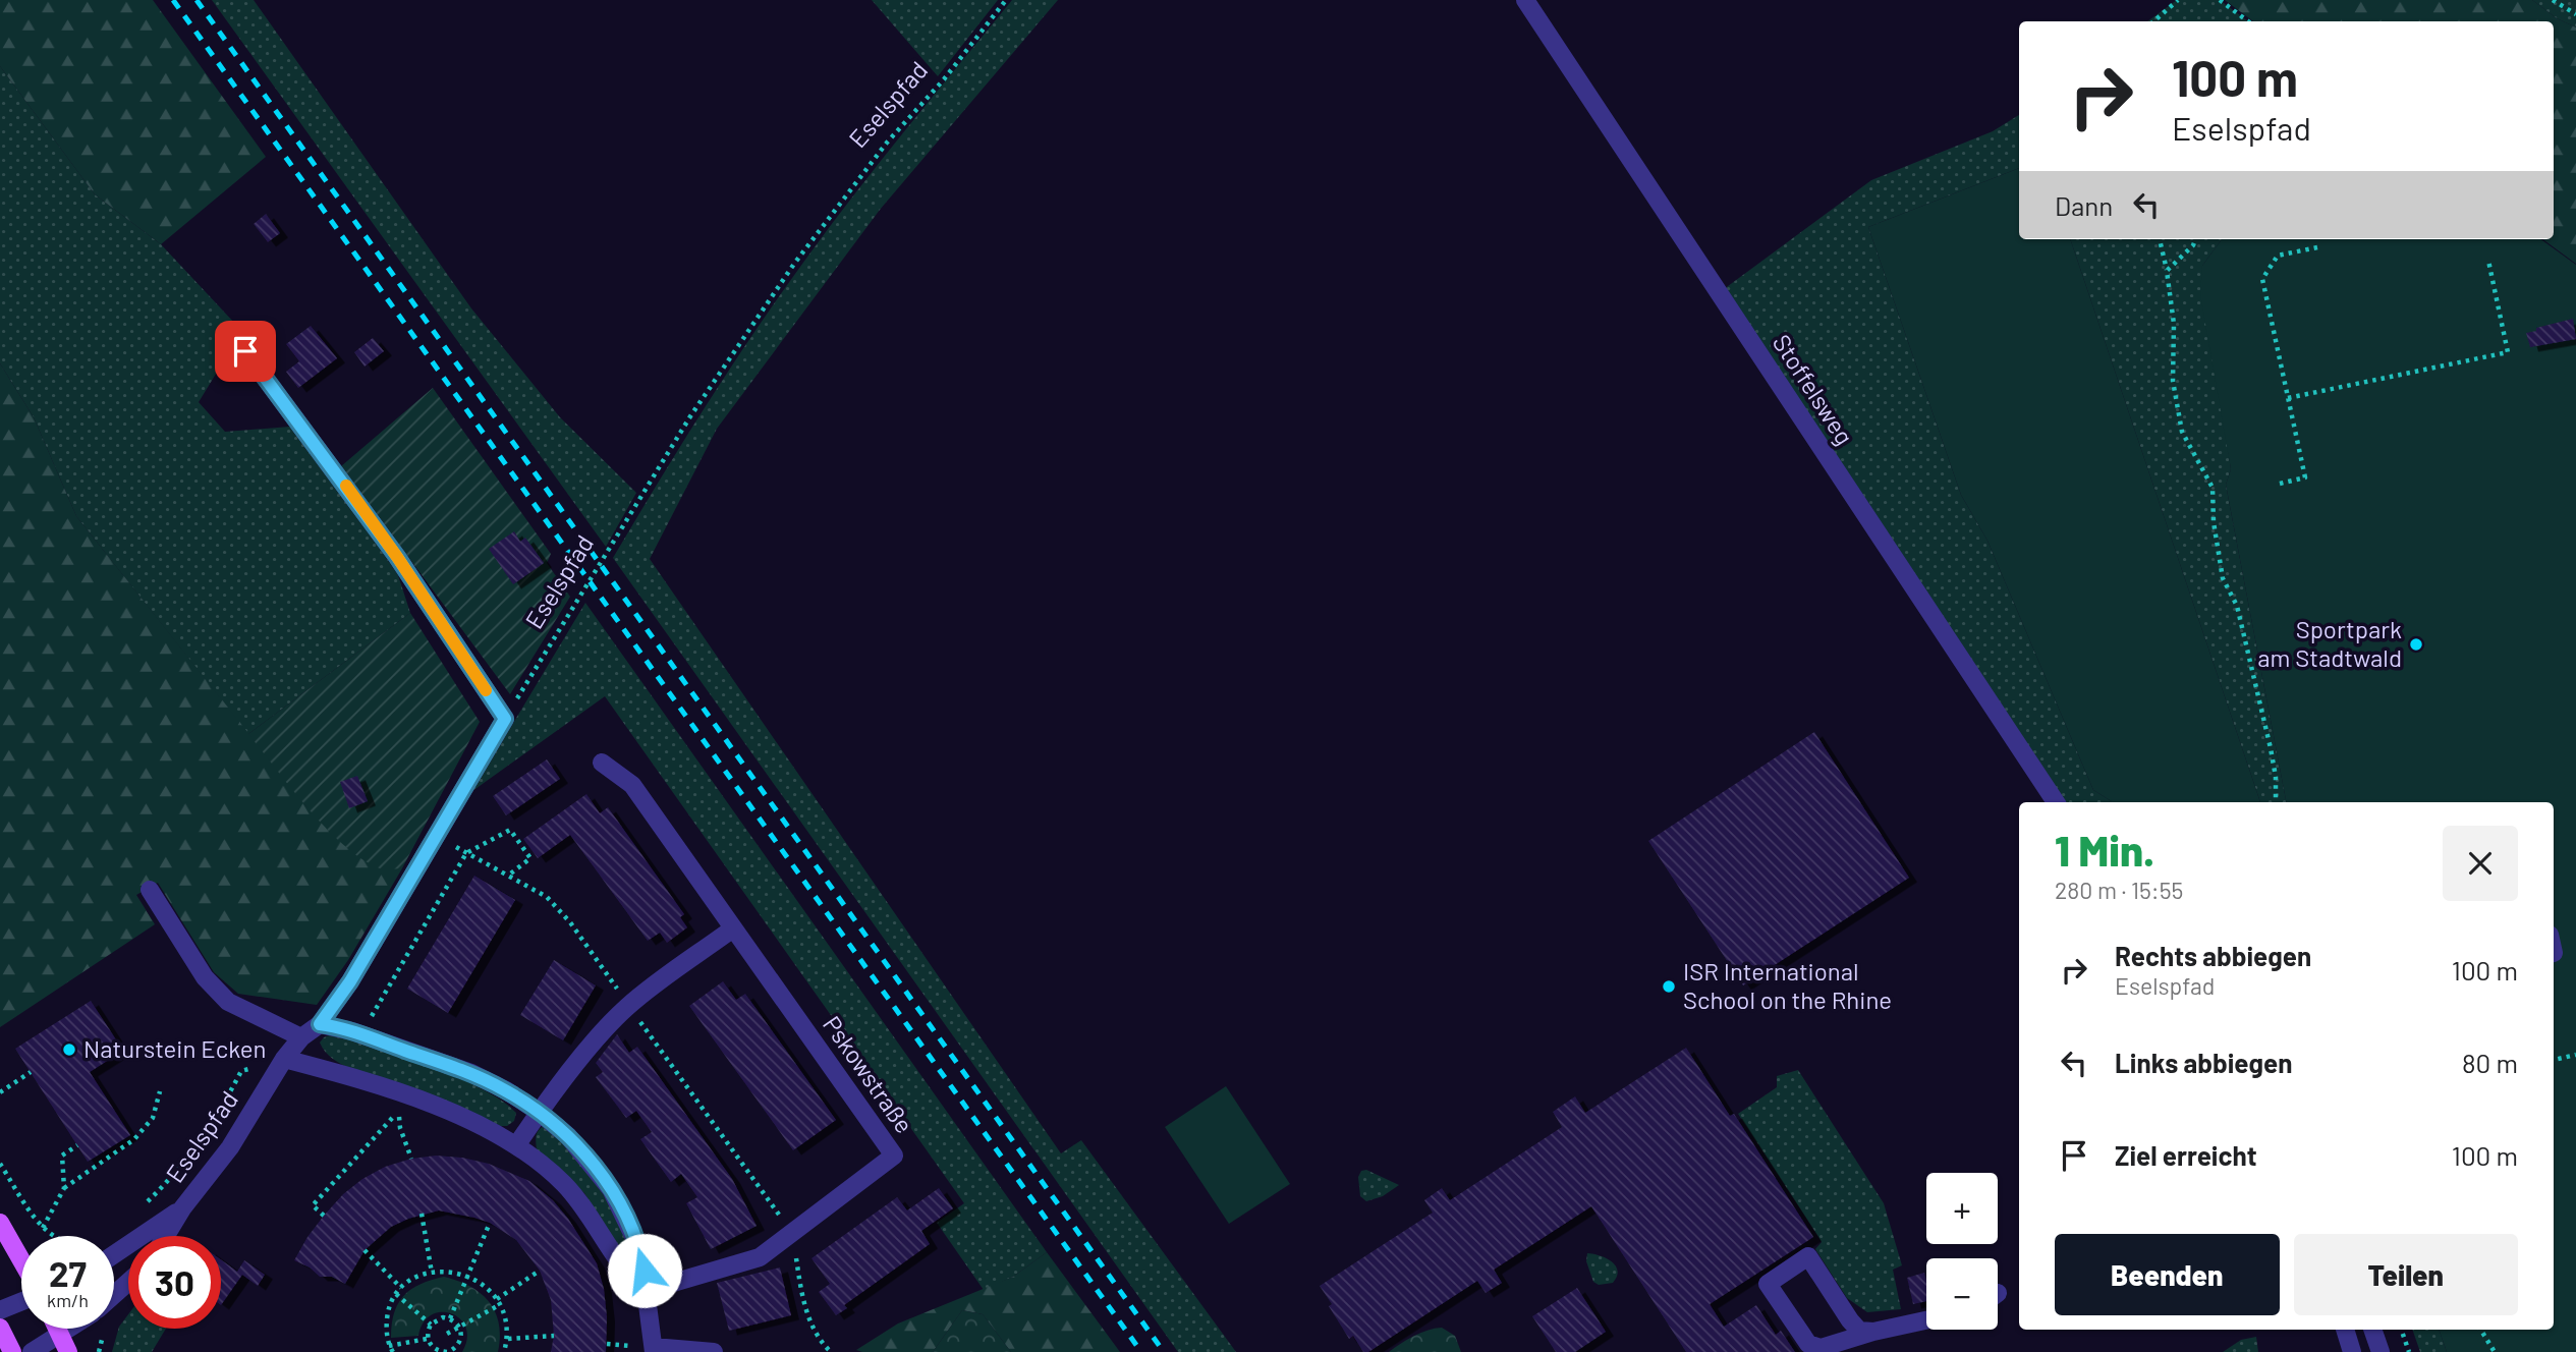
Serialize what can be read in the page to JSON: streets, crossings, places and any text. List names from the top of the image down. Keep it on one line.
{"streets":{"street":["Eselspfad","Stoffelsweg","Pskowstraße"]},"places":["Sportpark am Stadtwald","ISR International School on the Rhine","Naturstein Ecken"],"page":{"turn":["100 m","Eselspfad"],"then":"Dann","heading":["1 Min.","280 m · 15:55"],"list":[{"name":"Rechts abbiegen","note":"Eselspfad","value":"100 m"},{"name":"Links abbiegen","value":"80 m"},{"name":"Ziel erreicht","value":"100 m"}],"map_buttons":["+","−"],"buttons":["Beenden","Teilen"],"speed":"27 km/h","limit":"30"}}
